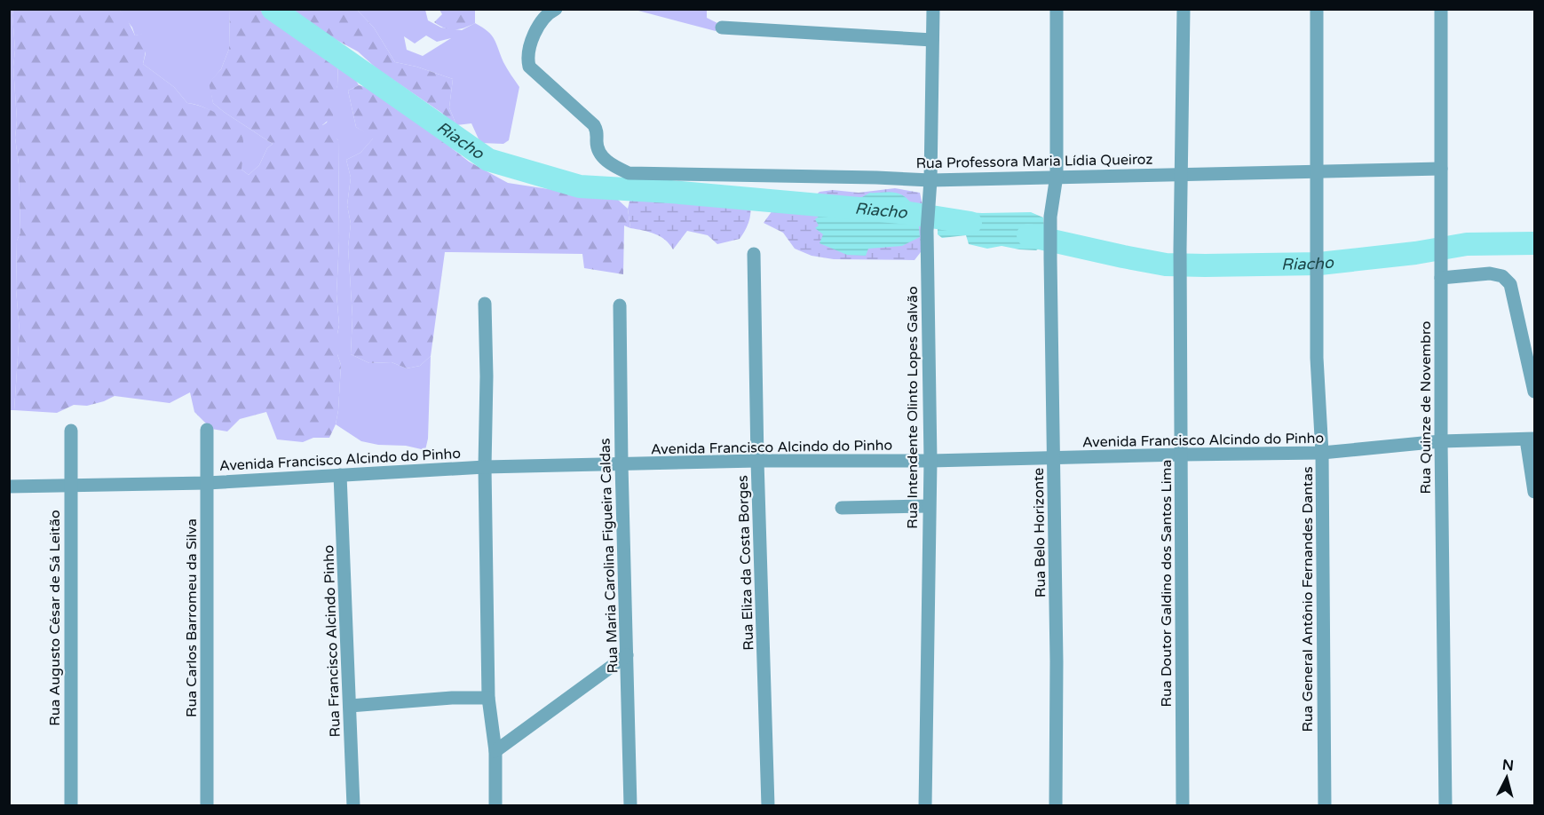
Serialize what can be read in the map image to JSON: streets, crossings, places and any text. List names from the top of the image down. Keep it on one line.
{"streets":{"street":["Rua Professora Maria Lídia Queiroz","Rua Intendente Olinto Lopes Galvão","Rua Quinze de Novembro","Avenida Francisco Alcindo do Pinho","Rua Belo Horizonte","Rua Maria Carolina Figueira Caldas","Rua Eliza da Costa Borges","Rua Doutor Galdino dos Santos Lima","Rua General Antônio Fernandes Dantas","Rua Augusto César de Sá Leitão","Rua Carlos Barromeu da Silva","Rua Francisco Alcindo Pinho"]},"crossings":[["Rua Professora Maria Lídia Queiroz","Rua Intendente Olinto Lopes Galvão"],["Rua Professora Maria Lídia Queiroz","Rua Quinze de Novembro"],["Rua Professora Maria Lídia Queiroz","Rua Belo Horizonte"],["Rua Professora Maria Lídia Queiroz","Rua Doutor Galdino dos Santos Lima"],["Rua Professora Maria Lídia Queiroz","Rua General Antônio Fernandes Dantas"],["Rua Intendente Olinto Lopes Galvão","Avenida Francisco Alcindo do Pinho"],["Rua Quinze de Novembro","Avenida Francisco Alcindo do Pinho"],["Avenida Francisco Alcindo do Pinho","Rua Belo Horizonte"],["Avenida Francisco Alcindo do Pinho","Rua Maria Carolina Figueira Caldas"],["Avenida Francisco Alcindo do Pinho","Rua Eliza da Costa Borges"],["Avenida Francisco Alcindo do Pinho","Rua Doutor Galdino dos Santos Lima"],["Avenida Francisco Alcindo do Pinho","Rua General Antônio Fernandes Dantas"],["Avenida Francisco Alcindo do Pinho","Rua Augusto César de Sá Leitão"],["Avenida Francisco Alcindo do Pinho","Rua Carlos Barromeu da Silva"],["Avenida Francisco Alcindo do Pinho","Rua Francisco Alcindo Pinho"]],"water":["Riacho"],"north":"top"}
